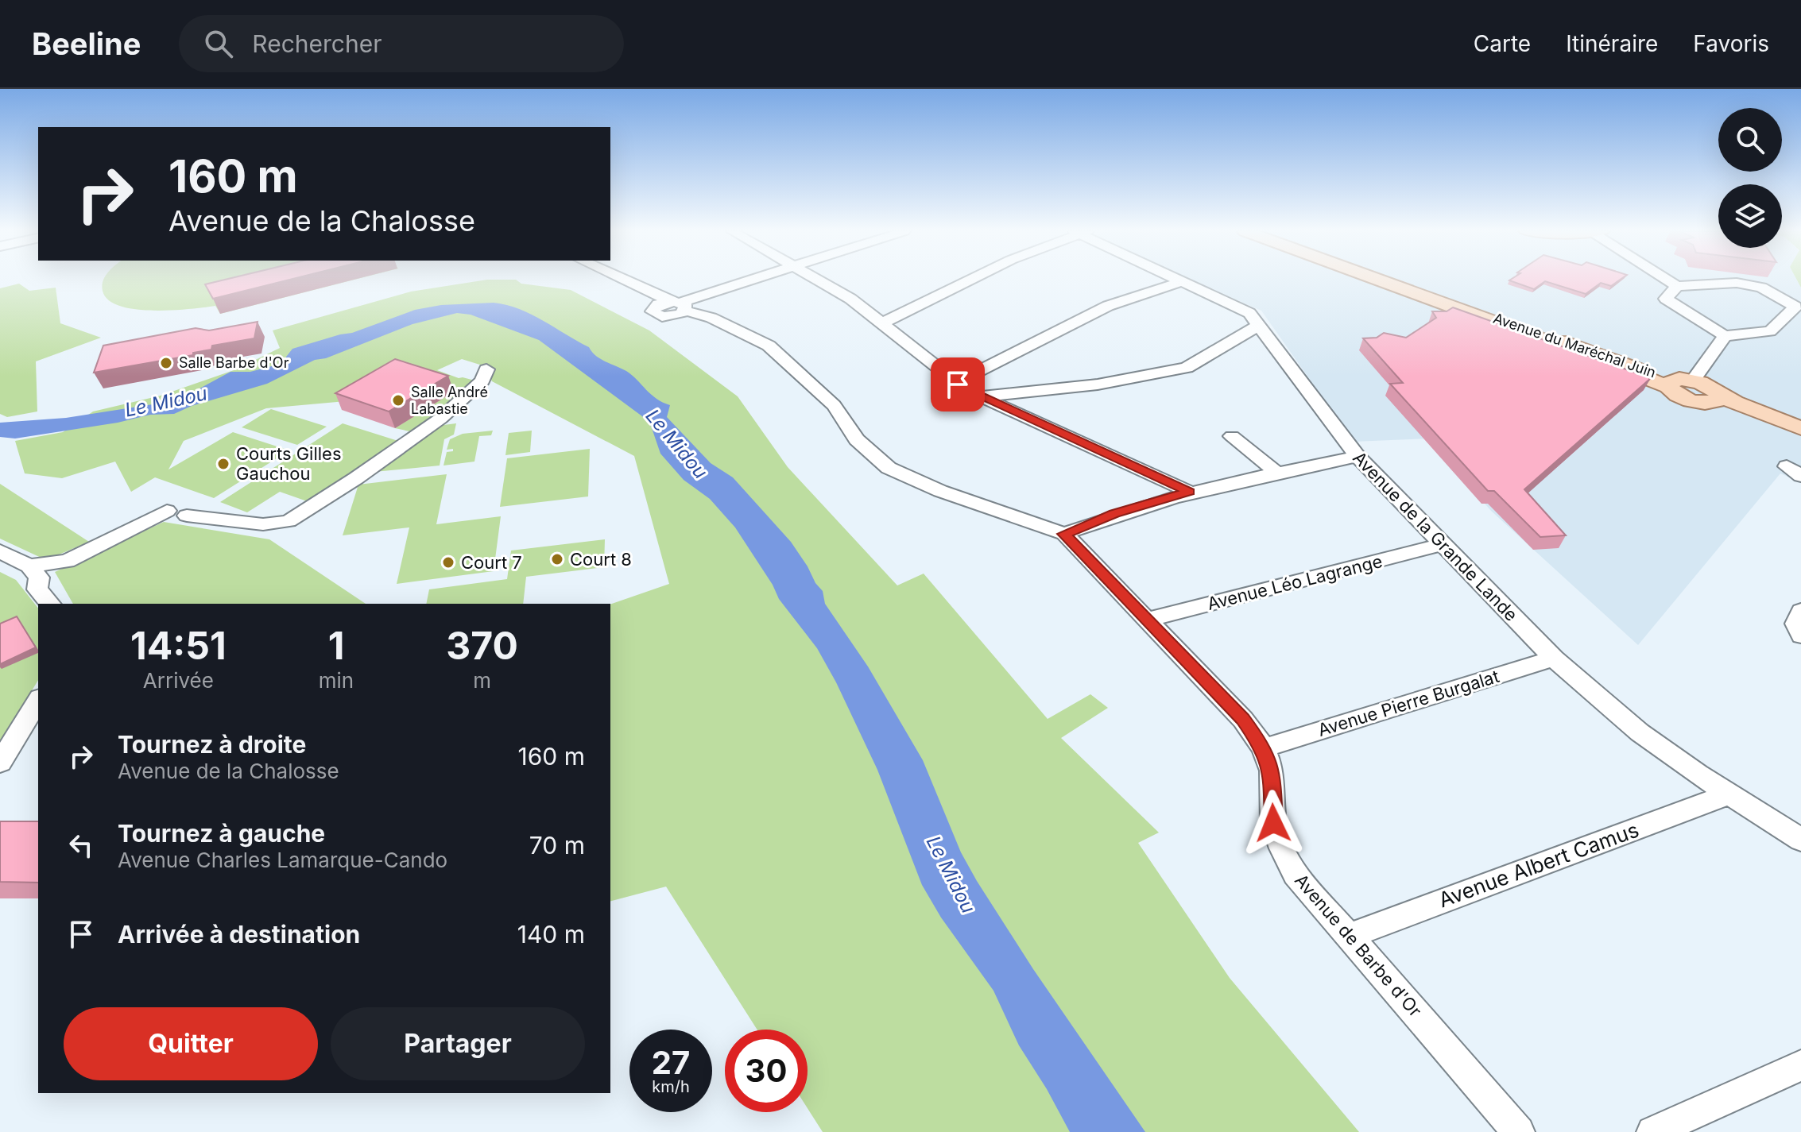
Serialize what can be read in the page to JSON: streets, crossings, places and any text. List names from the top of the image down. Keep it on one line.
{"streets":{"main road":["Avenue du Maréchal Juin"],"street":["Avenue de la Grande Lande","Avenue Léo Lagrange","Avenue Pierre Burgalat","Avenue Albert Camus","Avenue de Barbe d'Or"]},"crossings":[["Avenue de la Grande Lande","Avenue Léo Lagrange"],["Avenue de la Grande Lande","Avenue Pierre Burgalat"],["Avenue de la Grande Lande","Avenue Albert Camus"],["Avenue Léo Lagrange","Avenue de Barbe d'Or"],["Avenue Pierre Burgalat","Avenue de Barbe d'Or"],["Avenue Albert Camus","Avenue de Barbe d'Or"]],"water":["Le Midou"],"places":["Salle Barbe d'Or","Salle André Labastie","Courts Gilles Gauchou","Court 8","Court 7"],"page":{"header":"Beeline","search":"Rechercher","nav":["Carte","Itinéraire","Favoris"],"turn":["160 m","Avenue de la Chalosse"],"eta":["14:51","Arrivée","1","min","370","m"],"list":[{"name":"Tournez à droite","note":"Avenue de la Chalosse","value":"160 m"},{"name":"Tournez à gauche","note":"Avenue Charles Lamarque-Cando","value":"70 m"},{"name":"Arrivée à destination","value":"140 m"}],"buttons":["Quitter","Partager"],"speed":"27 km/h","limit":"30"}}
